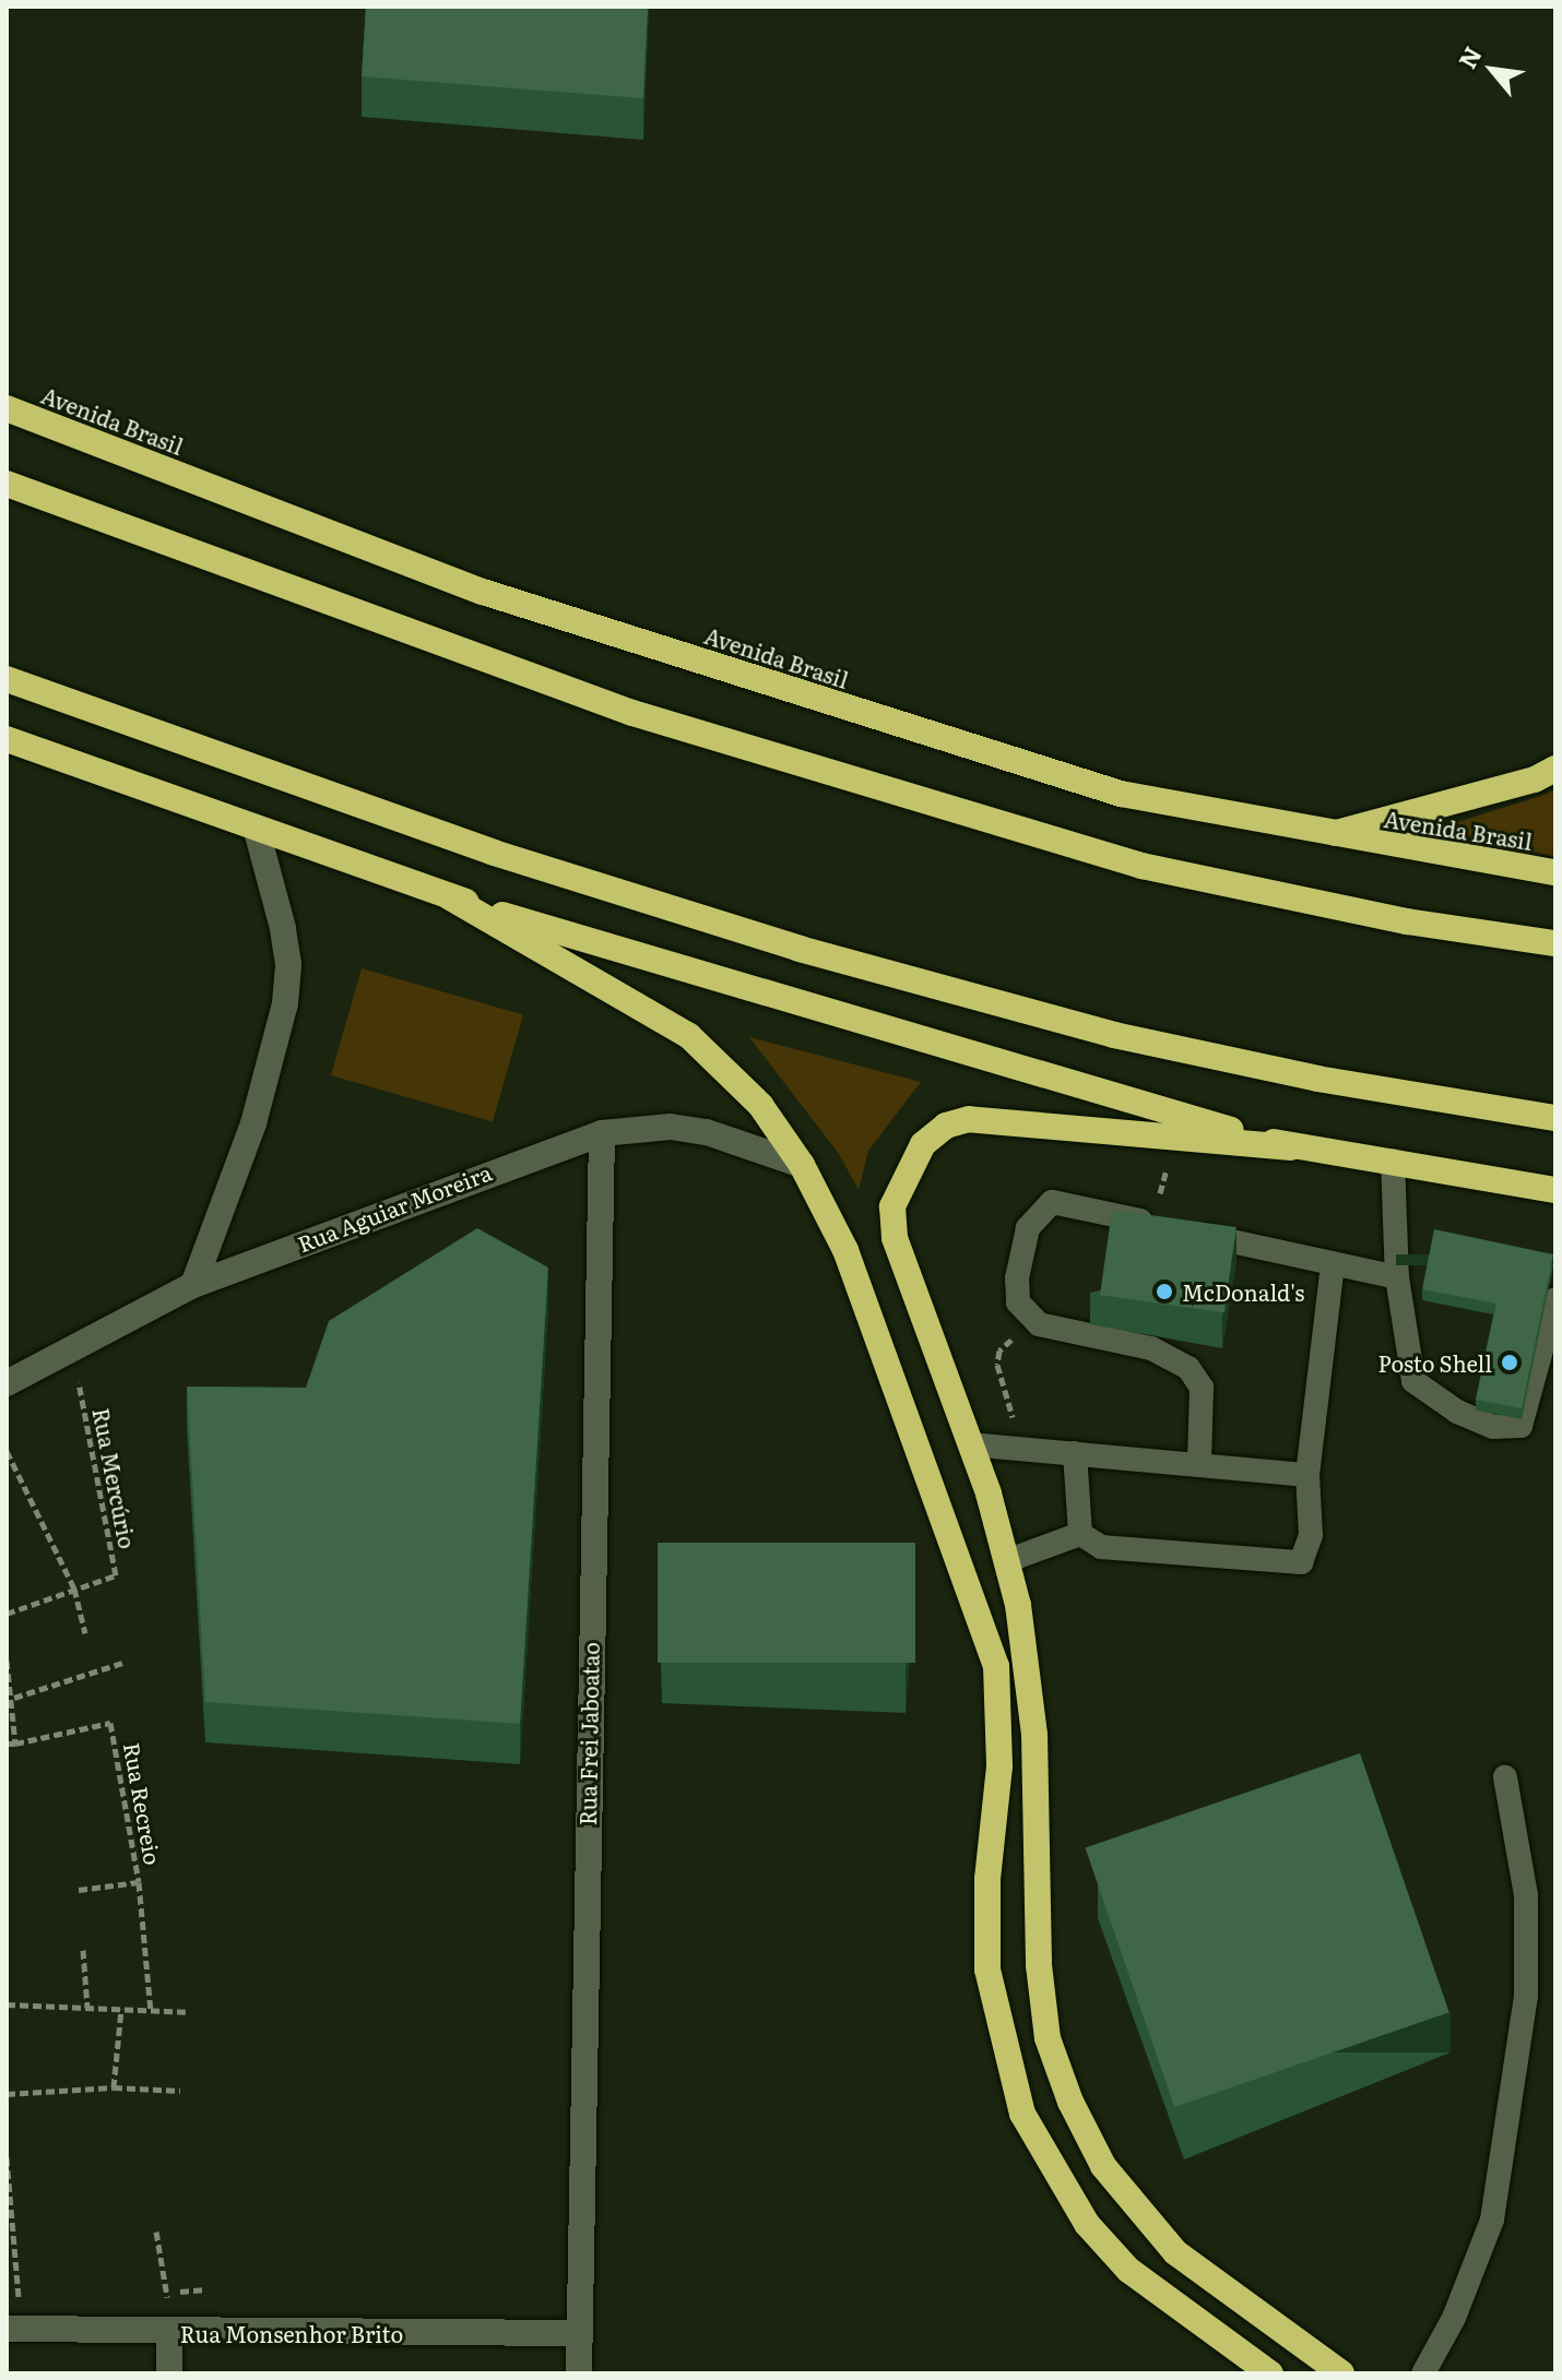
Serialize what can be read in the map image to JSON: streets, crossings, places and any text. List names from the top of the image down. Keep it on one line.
{"streets":{"highway":["Avenida Brasil"],"street":["Rua Aguiar Moreira","Rua Frei Jaboatao","Rua Monsenhor Brito"],"path":["Rua Mercúrio","Rua Recreio"]},"crossings":[["Rua Aguiar Moreira","Rua Mercúrio"],["Rua Aguiar Moreira","Rua Frei Jaboatao"],["Rua Frei Jaboatao","Rua Monsenhor Brito"]],"places":["McDonald's","Posto Shell"],"north":"top left"}
